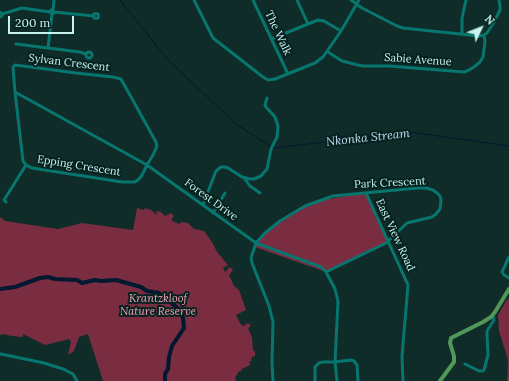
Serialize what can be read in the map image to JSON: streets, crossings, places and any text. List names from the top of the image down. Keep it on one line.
{"streets":{"street":["The Walk","Sabie Avenue","Sylvan Crescent","Epping Crescent","Park Crescent","Forest Drive","East View Road"]},"crossings":[["Sylvan Crescent","Epping Crescent"],["Sylvan Crescent","Forest Drive"],["Epping Crescent","Forest Drive"],["Park Crescent","Forest Drive"],["Park Crescent","East View Road"]],"water":["Nkonka Stream"],"parks":["Krantzkloof Nature Reserve"],"scale_bar":"200 m","north":"top right"}
